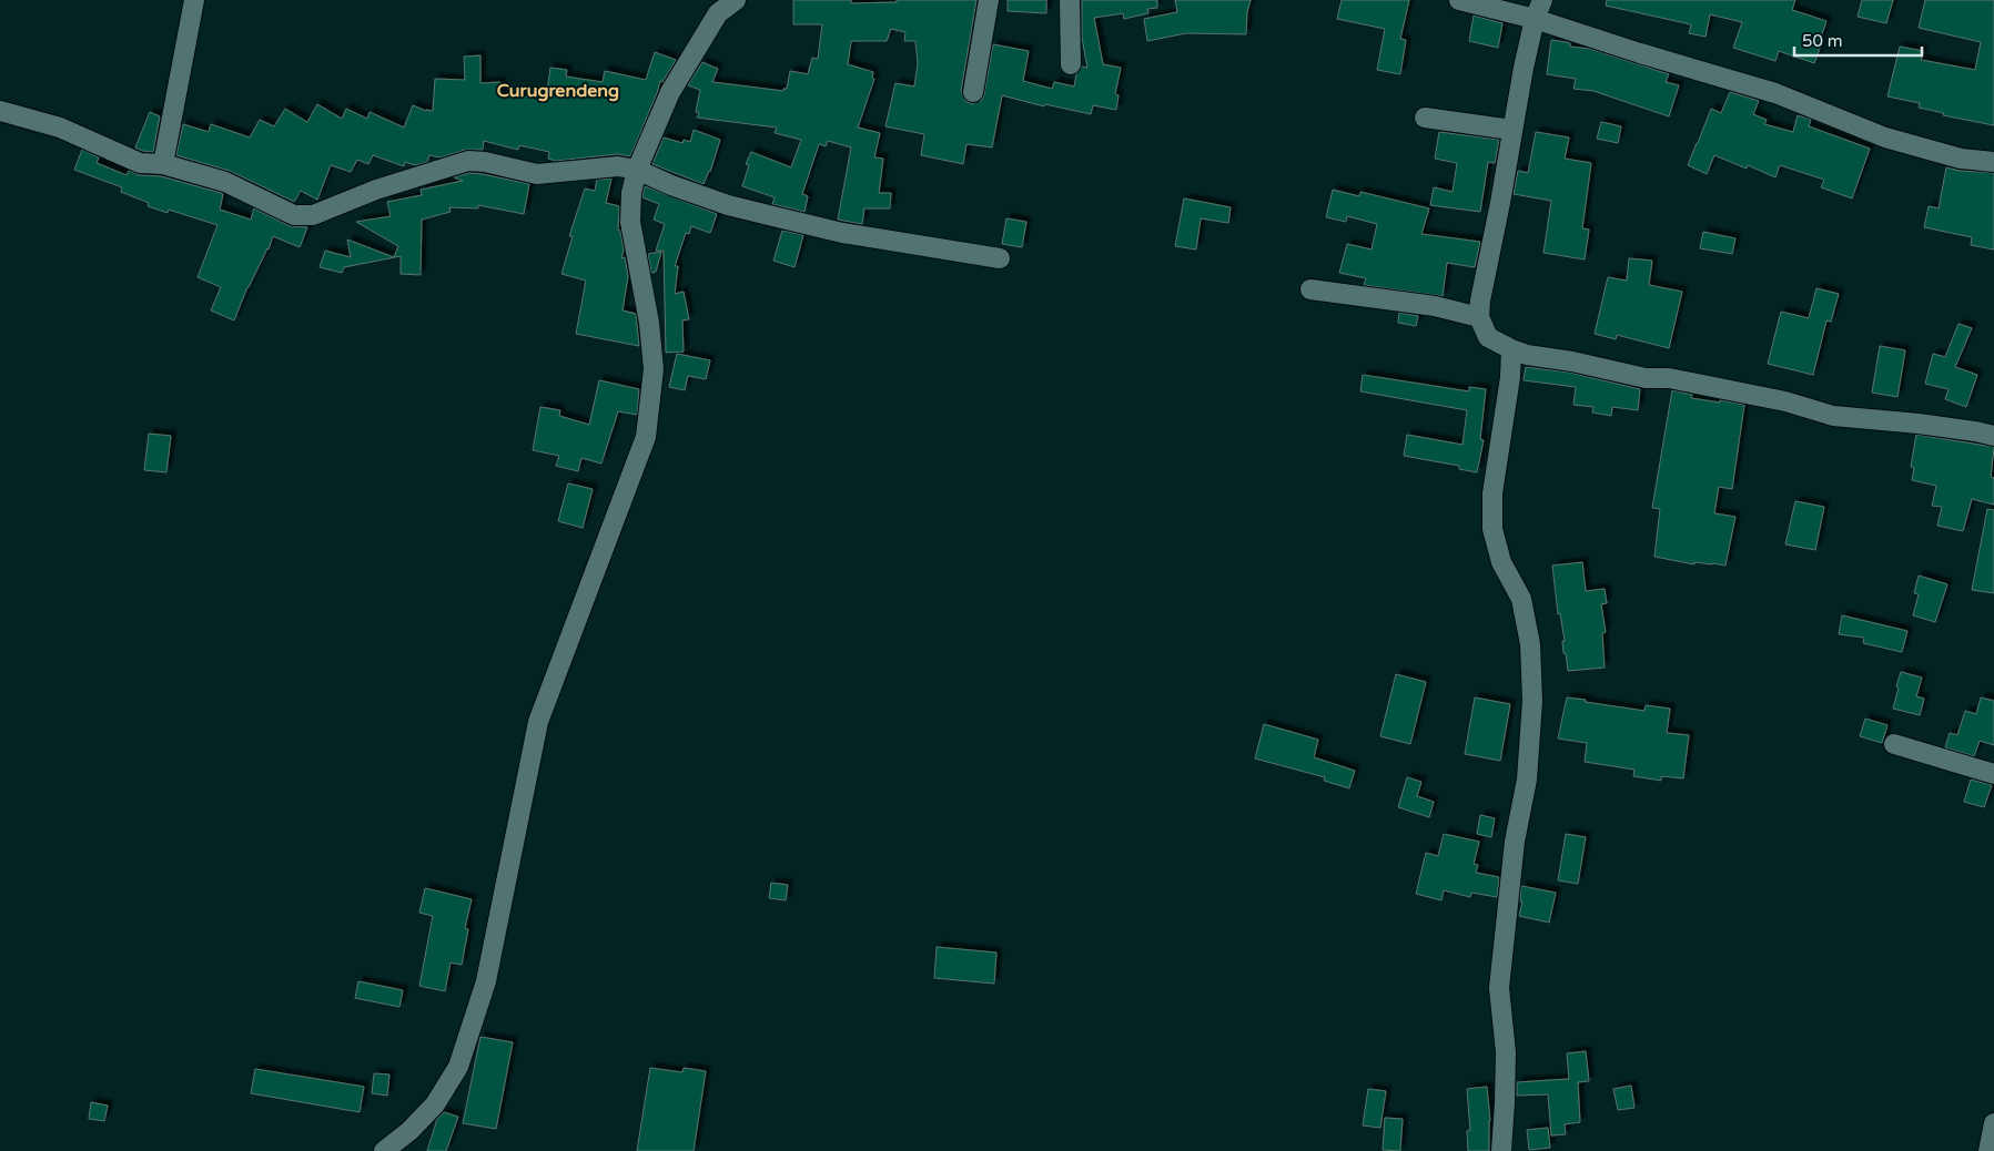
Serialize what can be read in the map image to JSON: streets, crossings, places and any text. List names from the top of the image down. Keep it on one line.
{"districts":["Curugrendeng"],"scale_bar":"50 m"}
